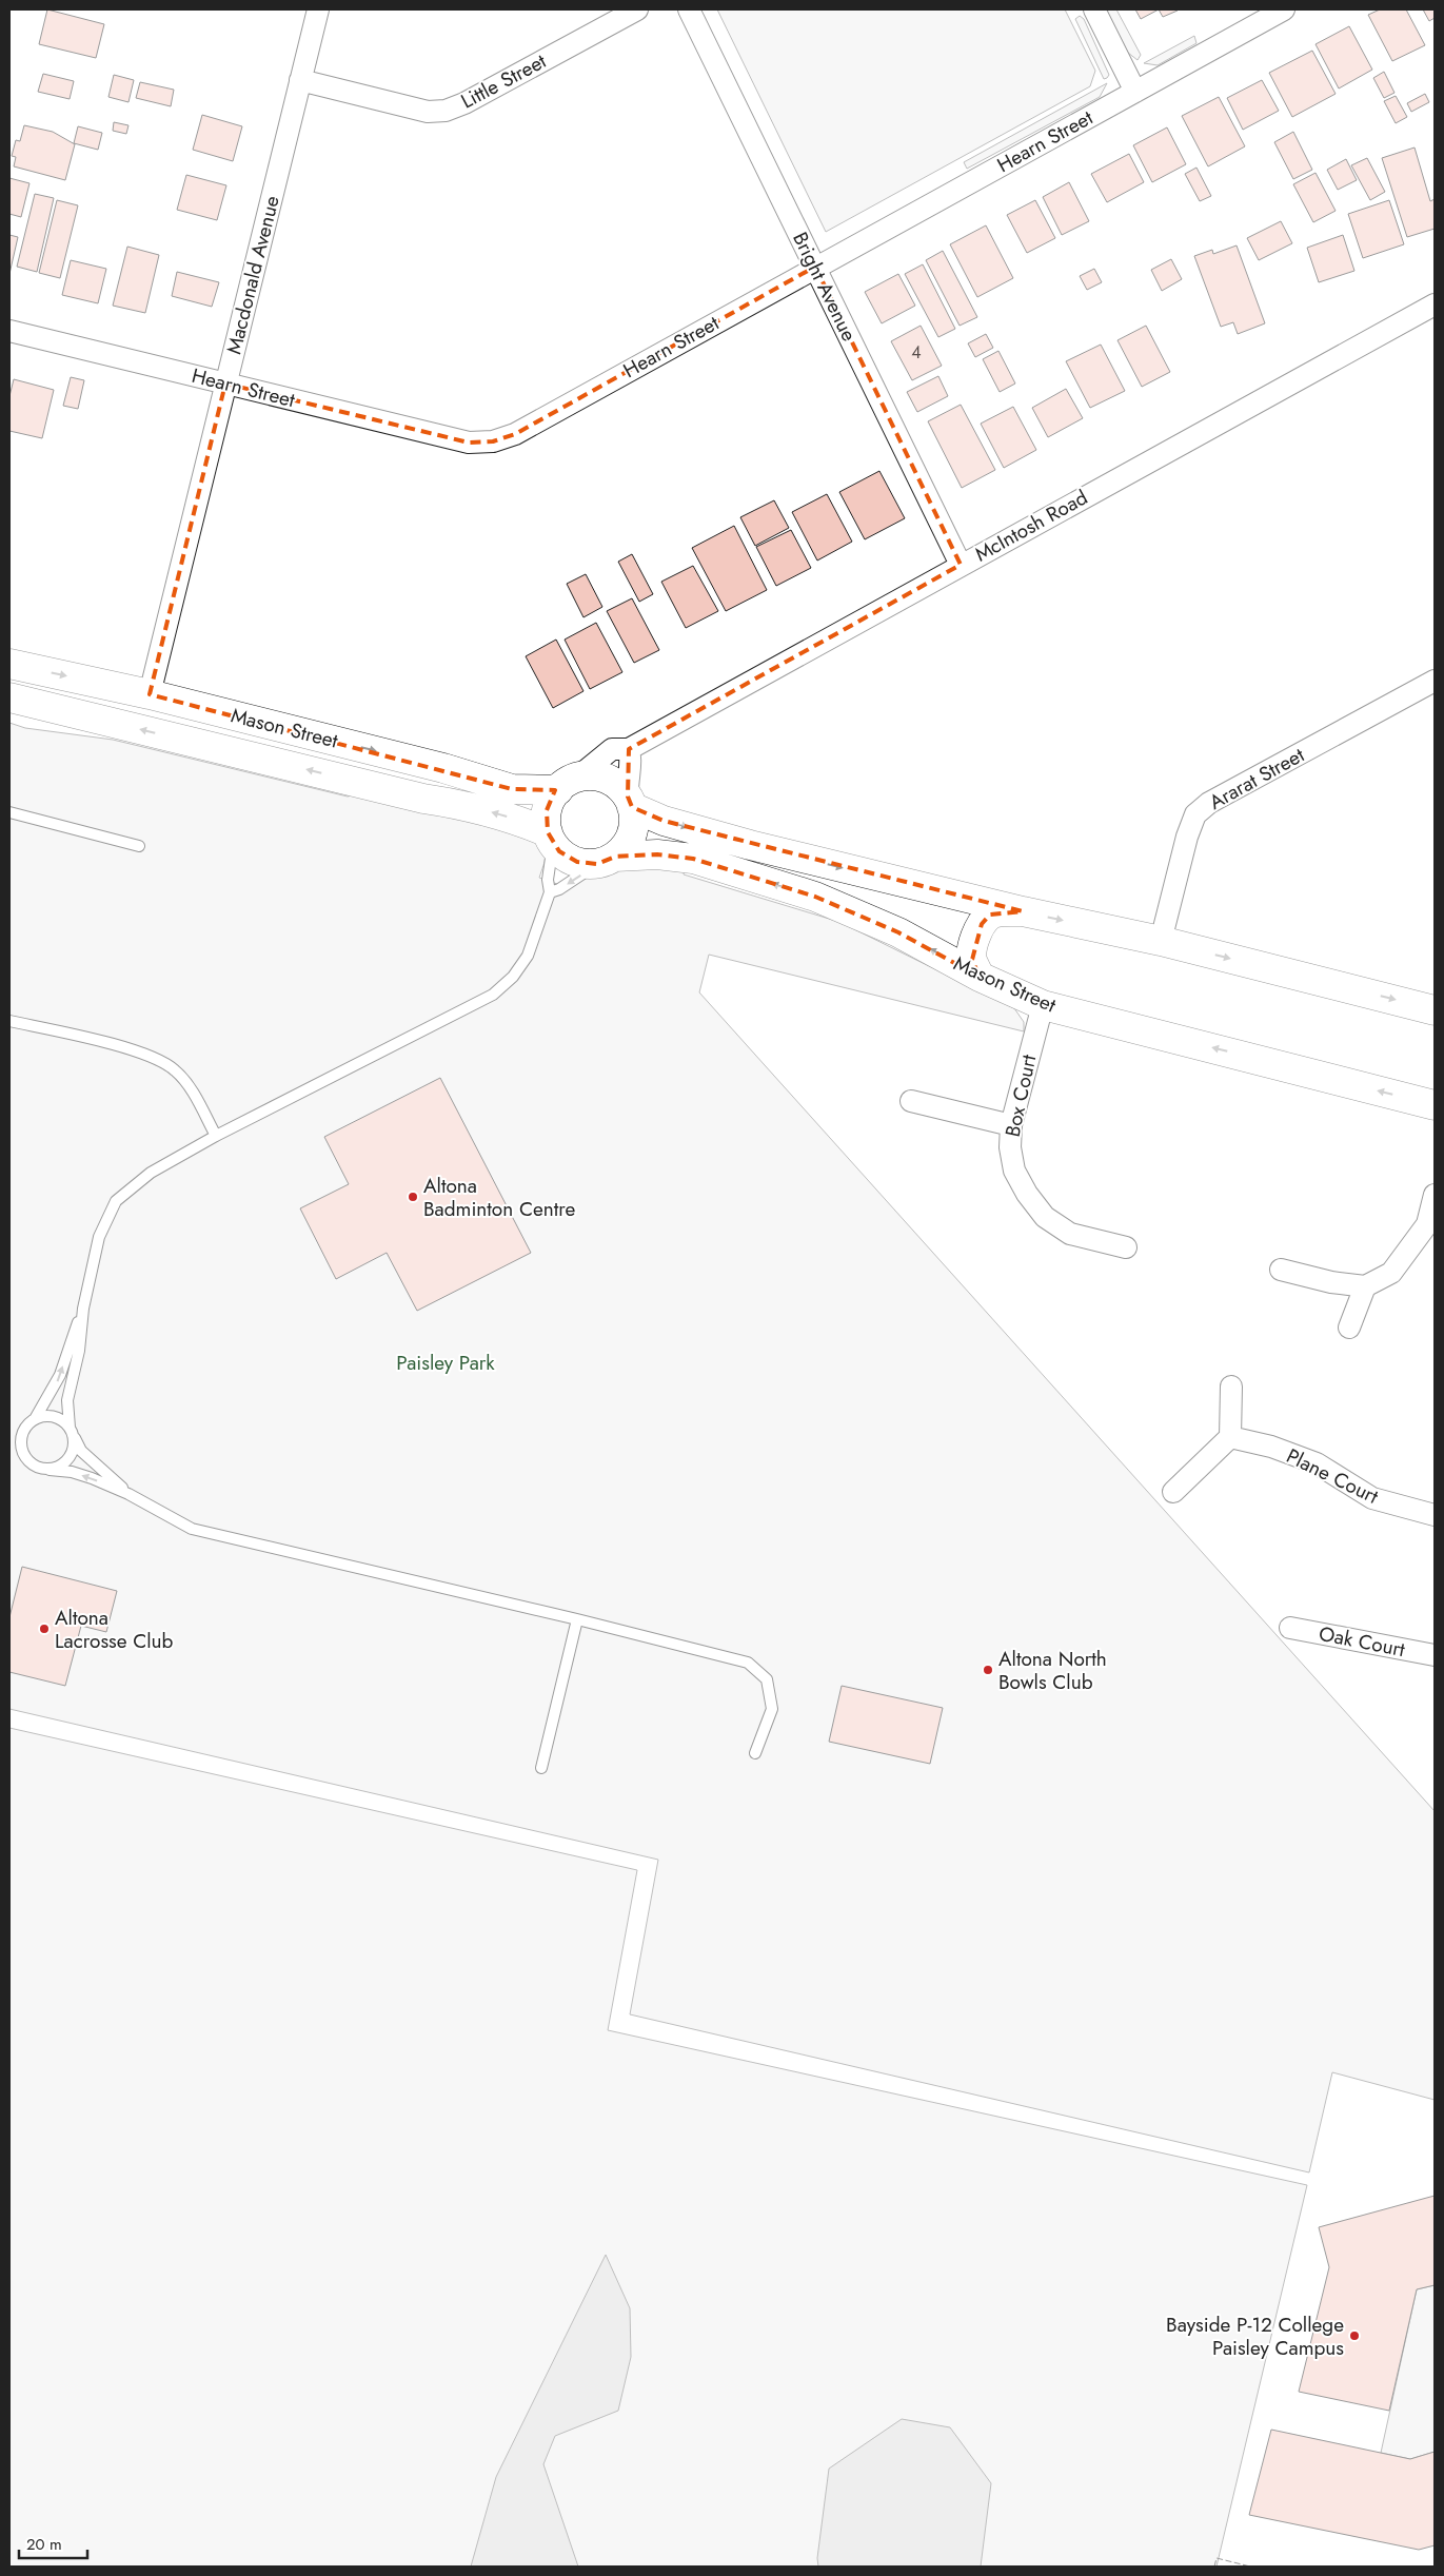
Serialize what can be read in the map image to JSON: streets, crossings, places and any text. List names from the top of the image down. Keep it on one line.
{"streets":{"street":["Little Street","Hearn Street","Macdonald Avenue","Bright Avenue","McIntosh Road","Mason Street","Ararat Street","Box Court","Plane Court","Oak Court"]},"crossings":[["Little Street","Macdonald Avenue"],["Hearn Street","Macdonald Avenue"],["Hearn Street","Bright Avenue"],["Macdonald Avenue","Mason Street"],["Bright Avenue","McIntosh Road"],["McIntosh Road","Mason Street"],["Mason Street","Box Court"]],"parks":["Paisley Park"],"places":["Altona Badminton Centre","Altona Lacrosse Club","Altona North Bowls Club","Bayside P-12 College Paisley Campus"],"house_numbers":["4"],"scale_bar":"20 m"}
